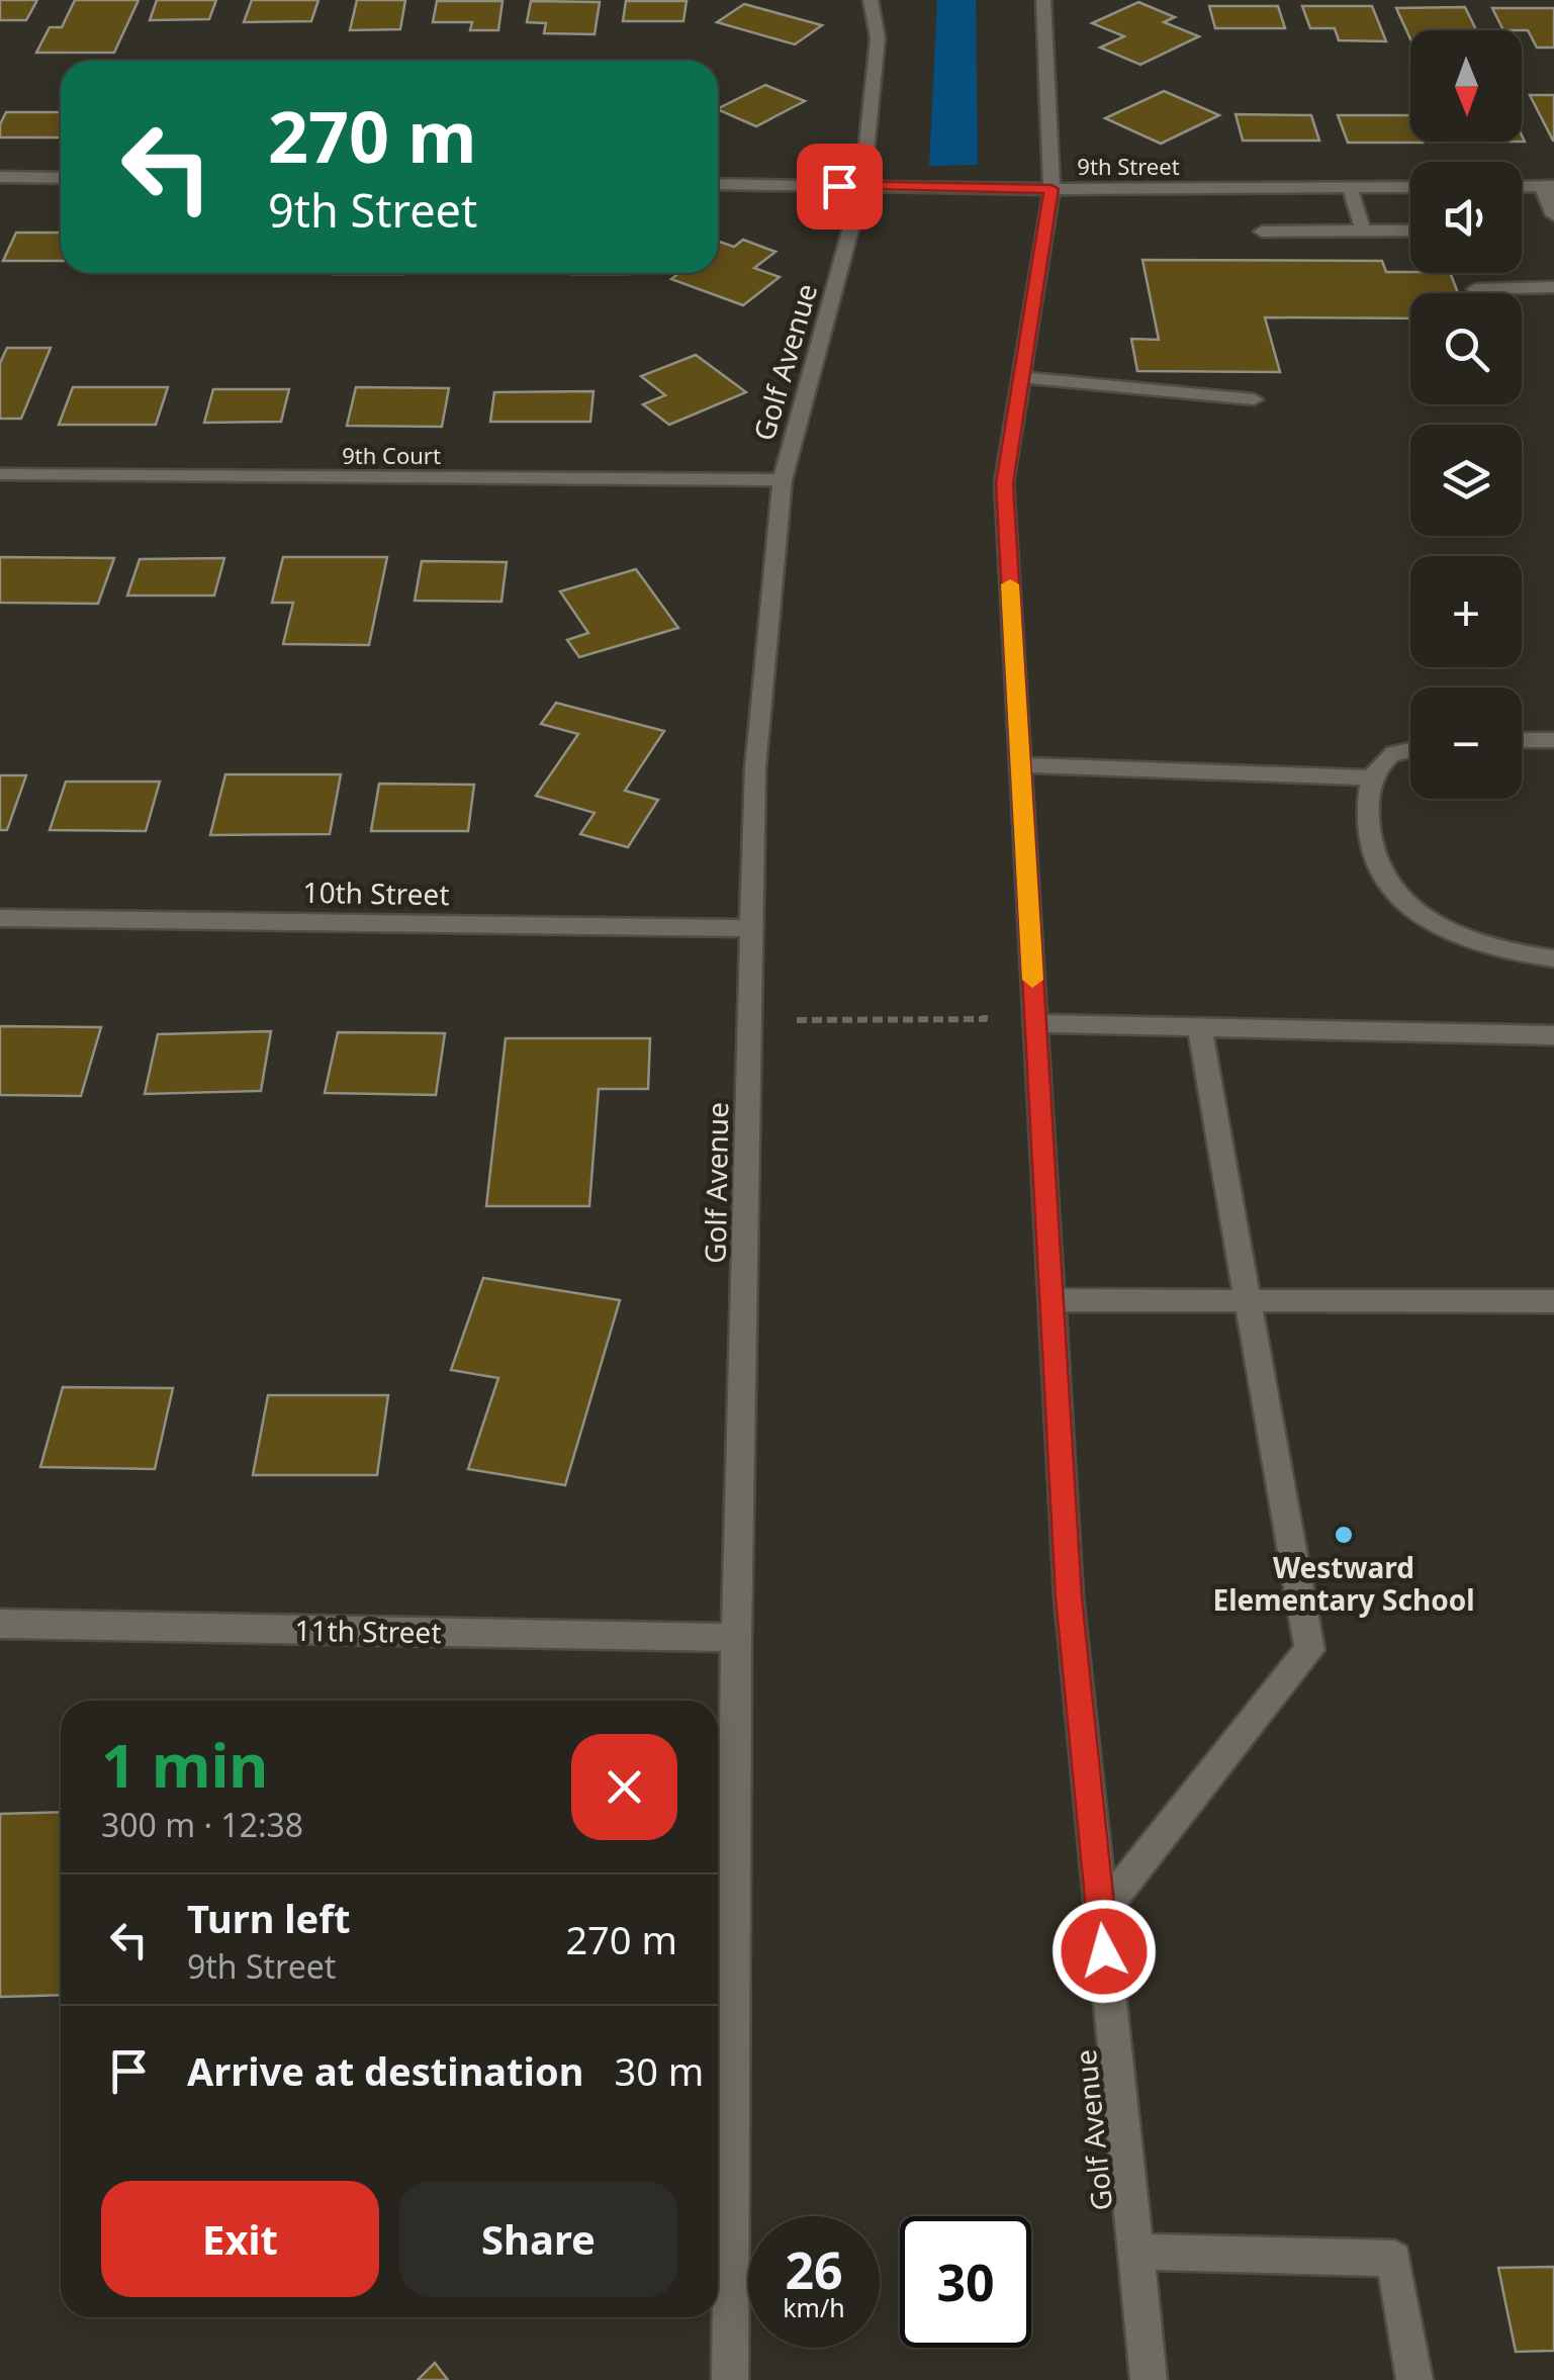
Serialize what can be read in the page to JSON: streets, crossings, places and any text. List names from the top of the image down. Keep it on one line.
{"streets":{"street":["9th Street","Golf Avenue","9th Court","10th Street","11th Street"]},"crossings":[["9th Street","Golf Avenue"],["Golf Avenue","9th Court"],["Golf Avenue","10th Street"],["Golf Avenue","11th Street"]],"places":["Westward Elementary School"],"north":"bottom","page":{"map_buttons":["+","−"],"turn":["270 m","9th Street"],"heading":["1 min","300 m · 12:38"],"list":[{"name":"Turn left","note":"9th Street","value":"270 m"},{"name":"Arrive at destination","value":"30 m"}],"buttons":["Exit","Share"],"speed":"26 km/h","limit":"30"}}
